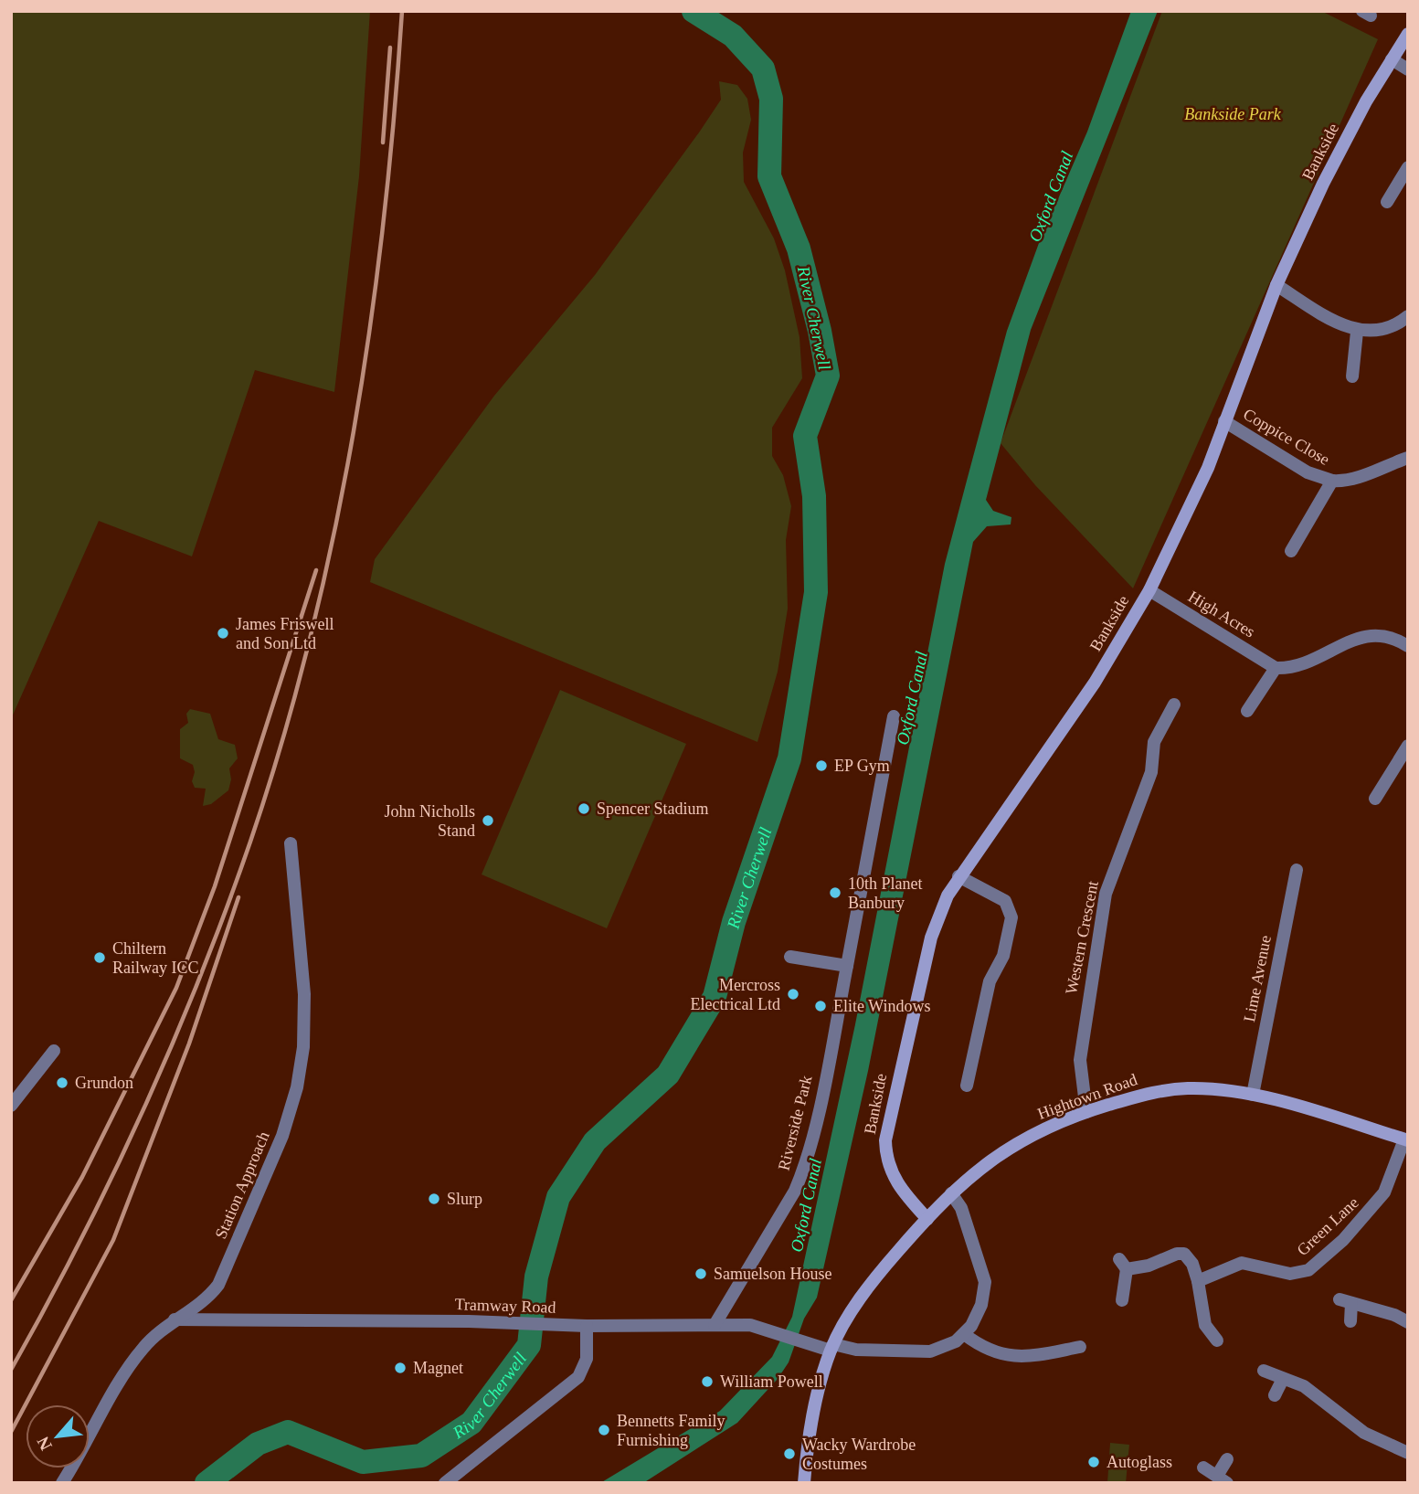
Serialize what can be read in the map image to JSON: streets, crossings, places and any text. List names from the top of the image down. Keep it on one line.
{"streets":{"street":["Bankside","Coppice Close","High Acres","Western Crescent","Lime Avenue","Hightown Road","Riverside Park","Station Approach","Green Lane","Tramway Road"]},"crossings":[["Bankside","Coppice Close"],["Bankside","High Acres"],["Bankside","Hightown Road"],["Western Crescent","Hightown Road"],["Lime Avenue","Hightown Road"],["Hightown Road","Green Lane"],["Hightown Road","Tramway Road"],["Riverside Park","Tramway Road"],["Station Approach","Tramway Road"]],"water":["Oxford Canal","River Cherwell"],"parks":["Bankside Park"],"places":["James Friswell and Son Ltd","EP Gym","Spencer Stadium","John Nicholls Stand","10th Planet Banbury","Chiltern Railway ICC","Mercross Electrical Ltd","Elite Windows","Grundon","Slurp","Samuelson House","Magnet","William Powell","Bennetts Family Furnishing","Wacky Wardrobe Costumes","Autoglass"],"north":"bottom left"}
